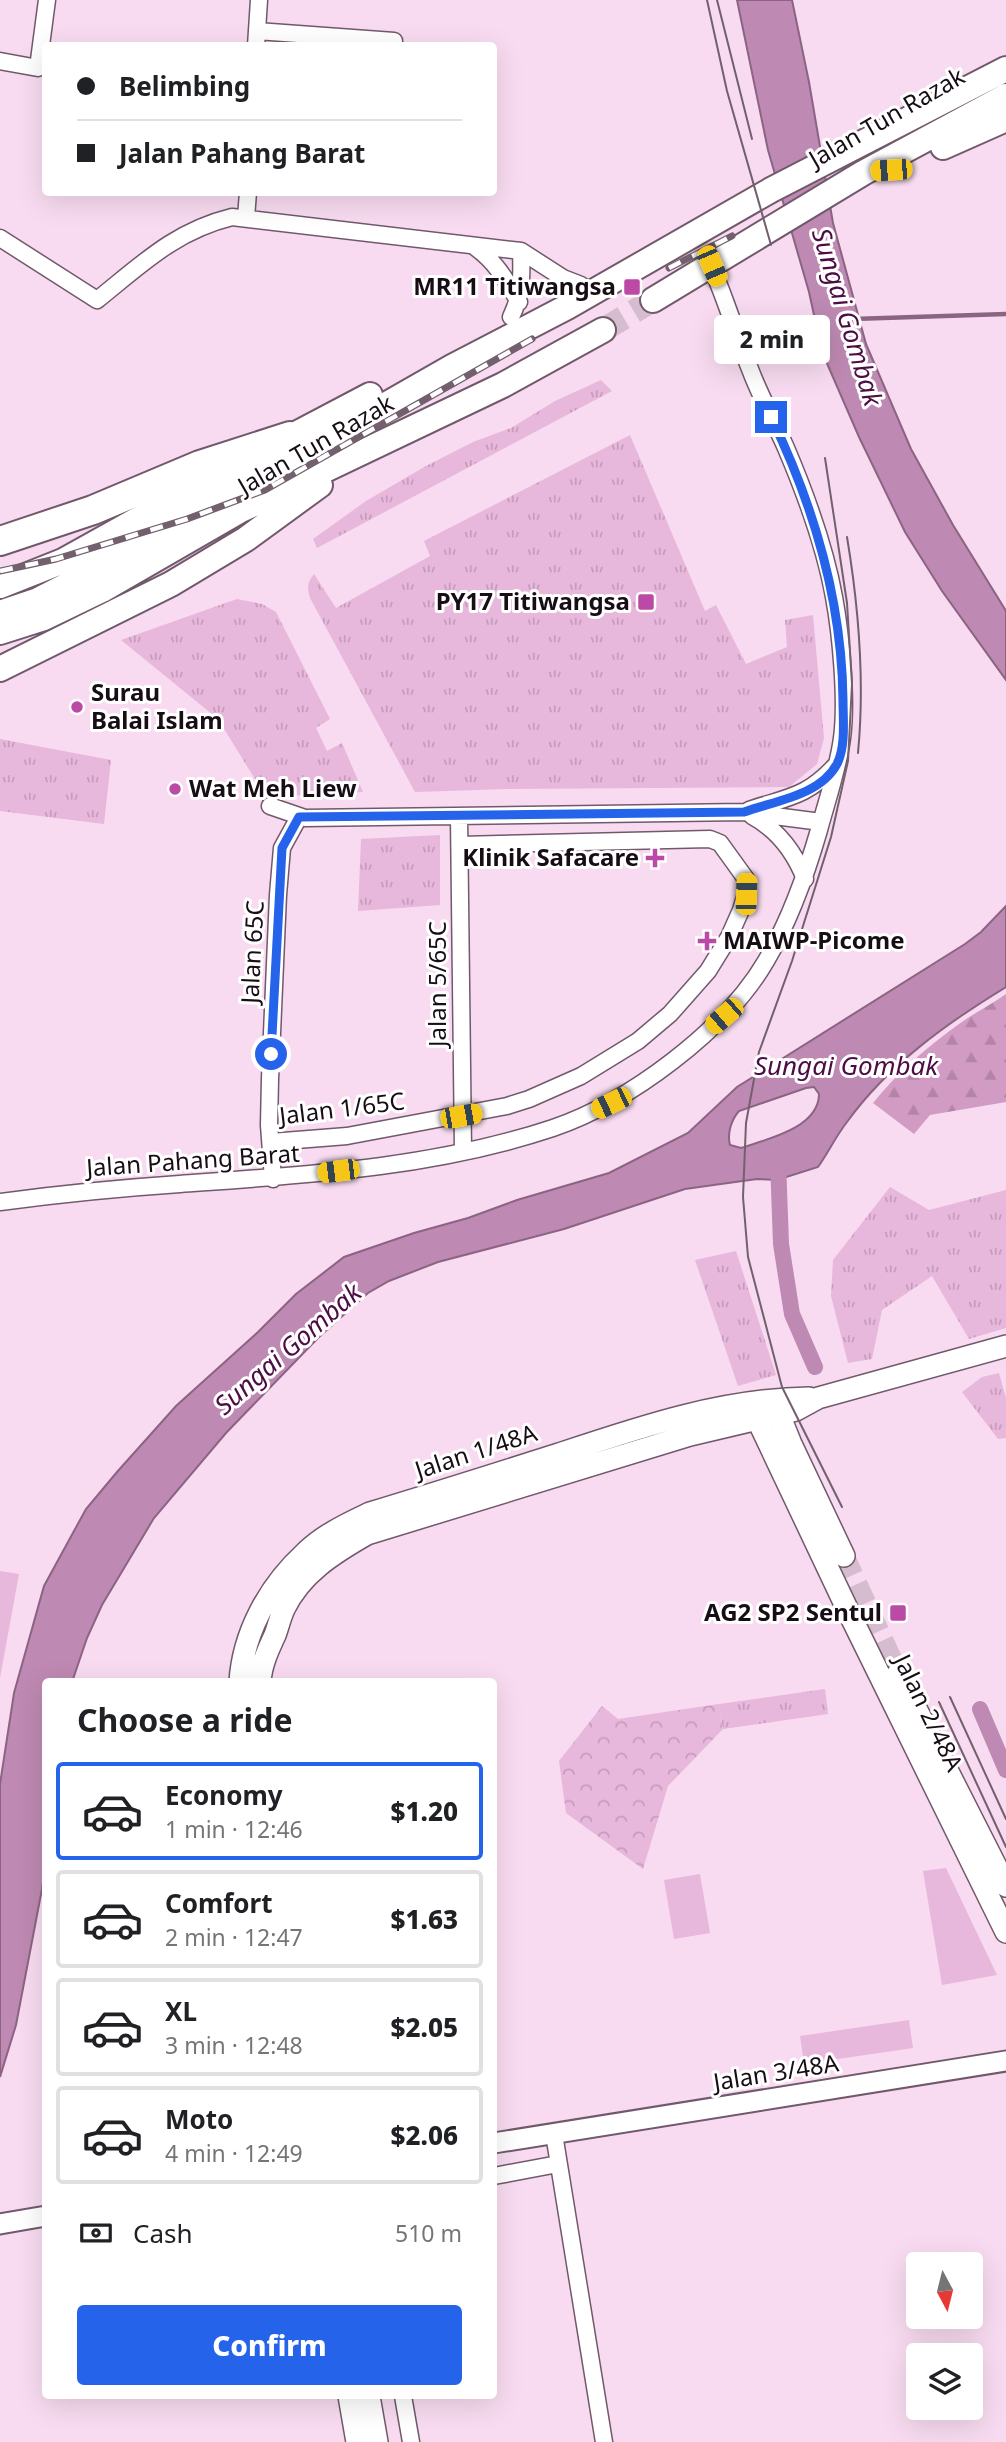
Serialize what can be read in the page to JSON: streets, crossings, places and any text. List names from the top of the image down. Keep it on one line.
{"streets":{"main road":["Jalan Tun Razak","Jalan 1/48A","Jalan 2/48A"],"street":["Jalan 65C","Jalan 5/65C","Jalan 1/65C","Jalan Pahang Barat","Jalan 3/48A"]},"crossings":[["Jalan Tun Razak","Jalan Pahang Barat"],["Jalan 65C","Jalan 1/65C"],["Jalan 65C","Jalan Pahang Barat"],["Jalan 5/65C","Jalan 1/65C"],["Jalan 5/65C","Jalan Pahang Barat"],["Jalan 1/48A","Jalan 2/48A"]],"water":["Sungai Gombak"],"places":{"transit":["MR11 Titiwangsa","PY17 Titiwangsa","AG2 SP2 Sentul"],"other":["Surau Balai Islam","Wat Meh Liew"],"health":["Klinik Safacare","MAIWP-Picome"]},"north":"bottom","page":{"banner":["Belimbing","Jalan Pahang Barat"],"bubble":"2 min","heading":"Choose a ride","list":[{"name":"Economy","note":"1 min · 12:46","value":"$1.20"},{"name":"Comfort","note":"2 min · 12:47","value":"$1.63"},{"name":"XL","note":"3 min · 12:48","value":"$2.05"},{"name":"Moto","note":"4 min · 12:49","value":"$2.06"}],"pay":["Cash","510 m"],"buttons":"Confirm"}}
